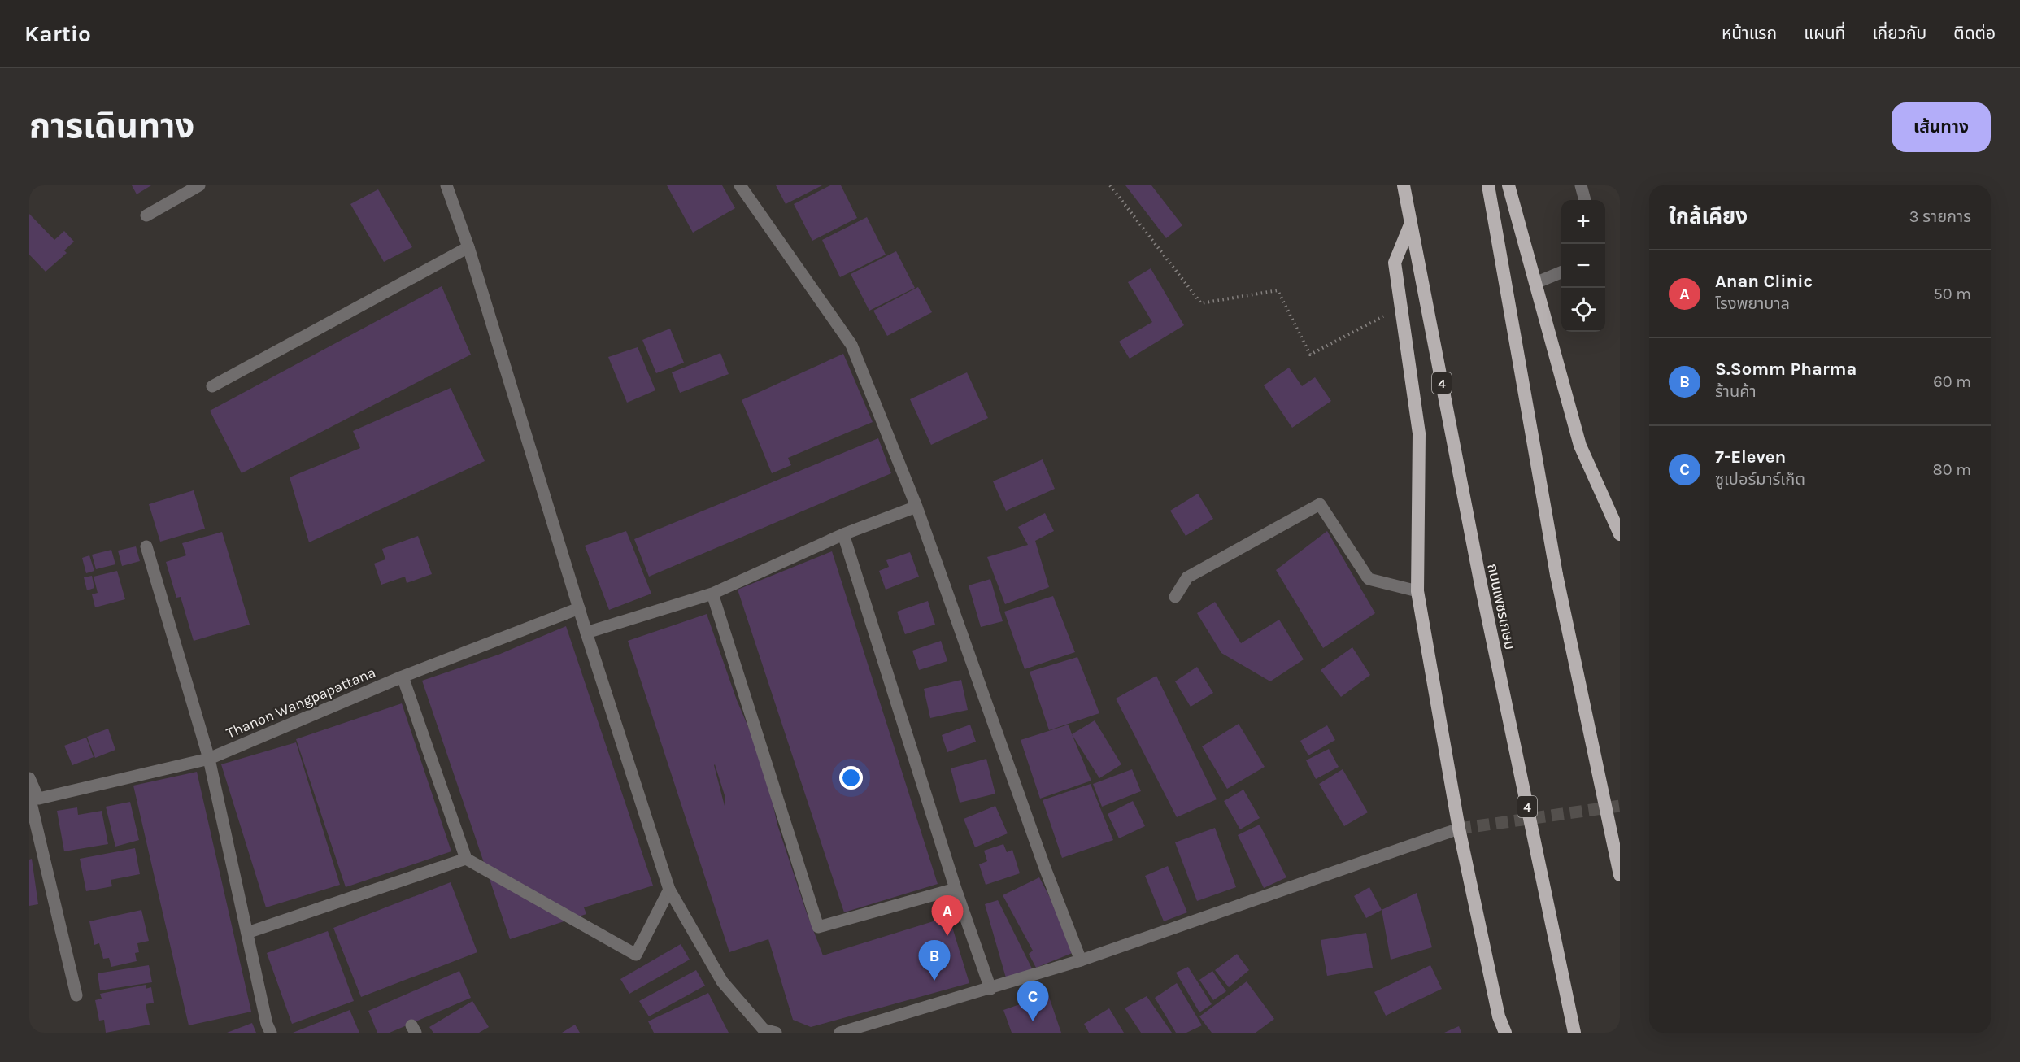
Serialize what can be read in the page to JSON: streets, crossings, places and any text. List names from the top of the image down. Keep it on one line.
{"streets":{"highway":["4","ถนนเพชรเกษม"],"street":["Thanon Wangpapattana"]},"page":{"header":"Kartio","nav":["หน้าแรก","แผนที่","เกี่ยวกับ","ติดต่อ"],"title":"การเดินทาง","buttons":"เส้นทาง","heading":["ใกล้เคียง","3 รายการ"],"map_buttons":["+","−"],"list":[{"mark":"A","name":"Anan Clinic","note":"โรงพยาบาล","value":"50 m"},{"mark":"B","name":"S.Somm Pharma","note":"ร้านค้า","value":"60 m"},{"mark":"C","name":"7-Eleven","note":"ซูเปอร์มาร์เก็ต","value":"80 m"}],"pins":["A","B","C"]}}
